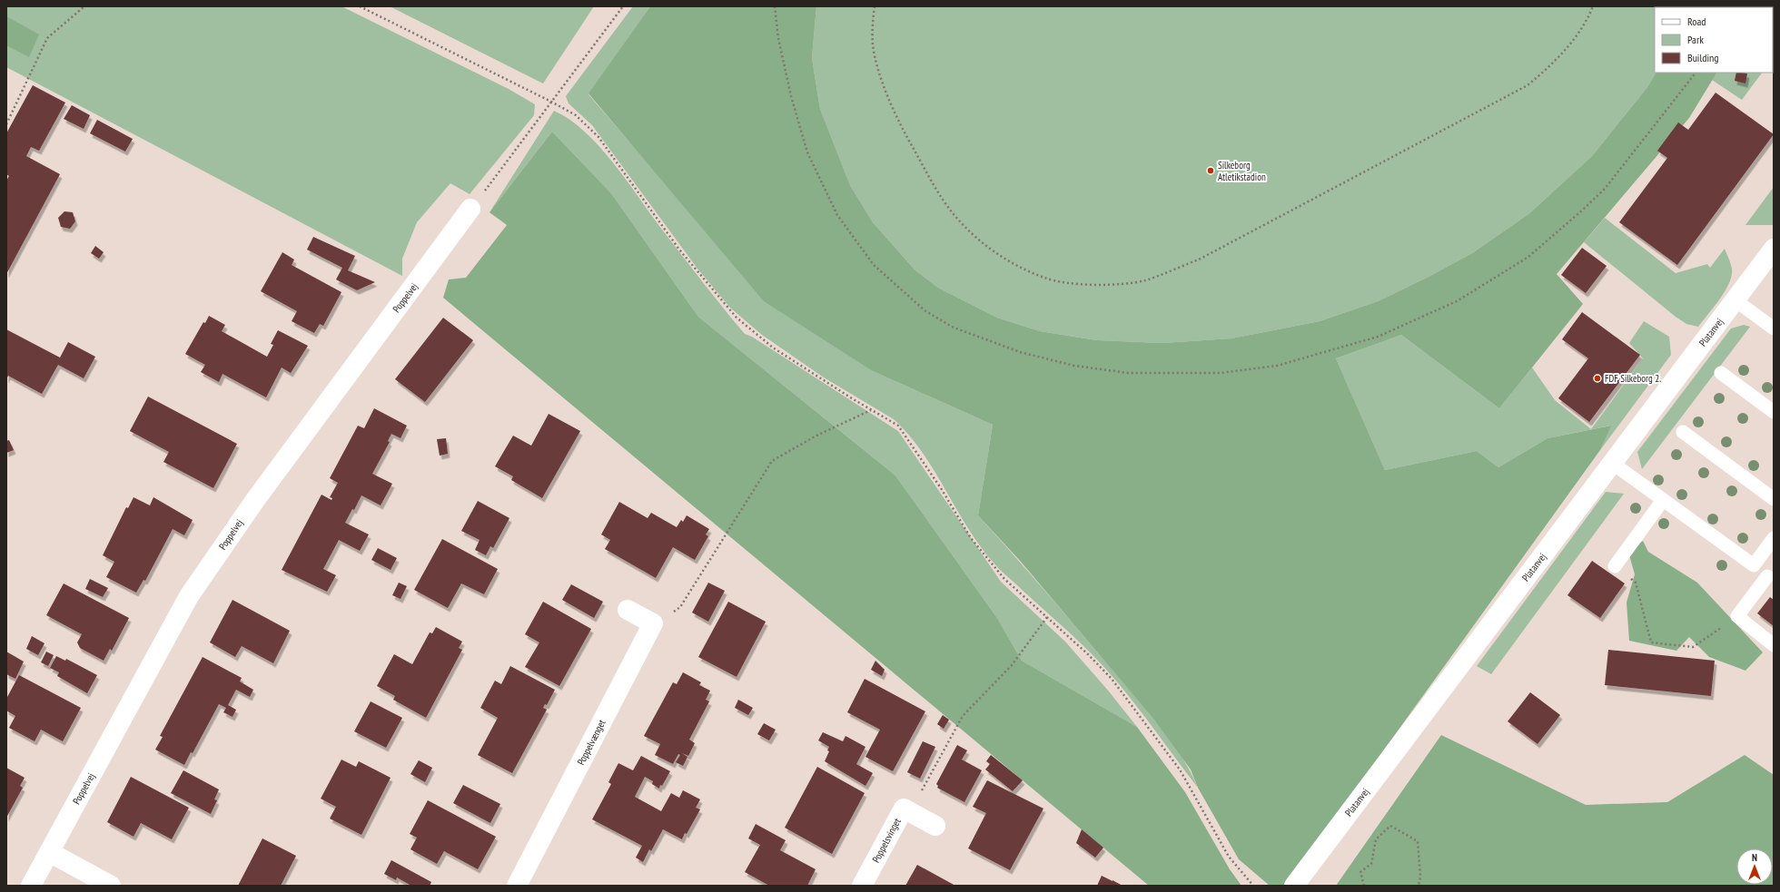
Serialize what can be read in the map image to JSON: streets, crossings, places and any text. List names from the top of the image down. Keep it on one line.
{"streets":{"street":["Poppelvej","Platanvej","Poppelvænget","Poppelsvinget"]},"places":["Silkeborg Atletikstadion","FDF Silkeborg 2."],"legend":["Road","Park","Building"],"north":"top"}
